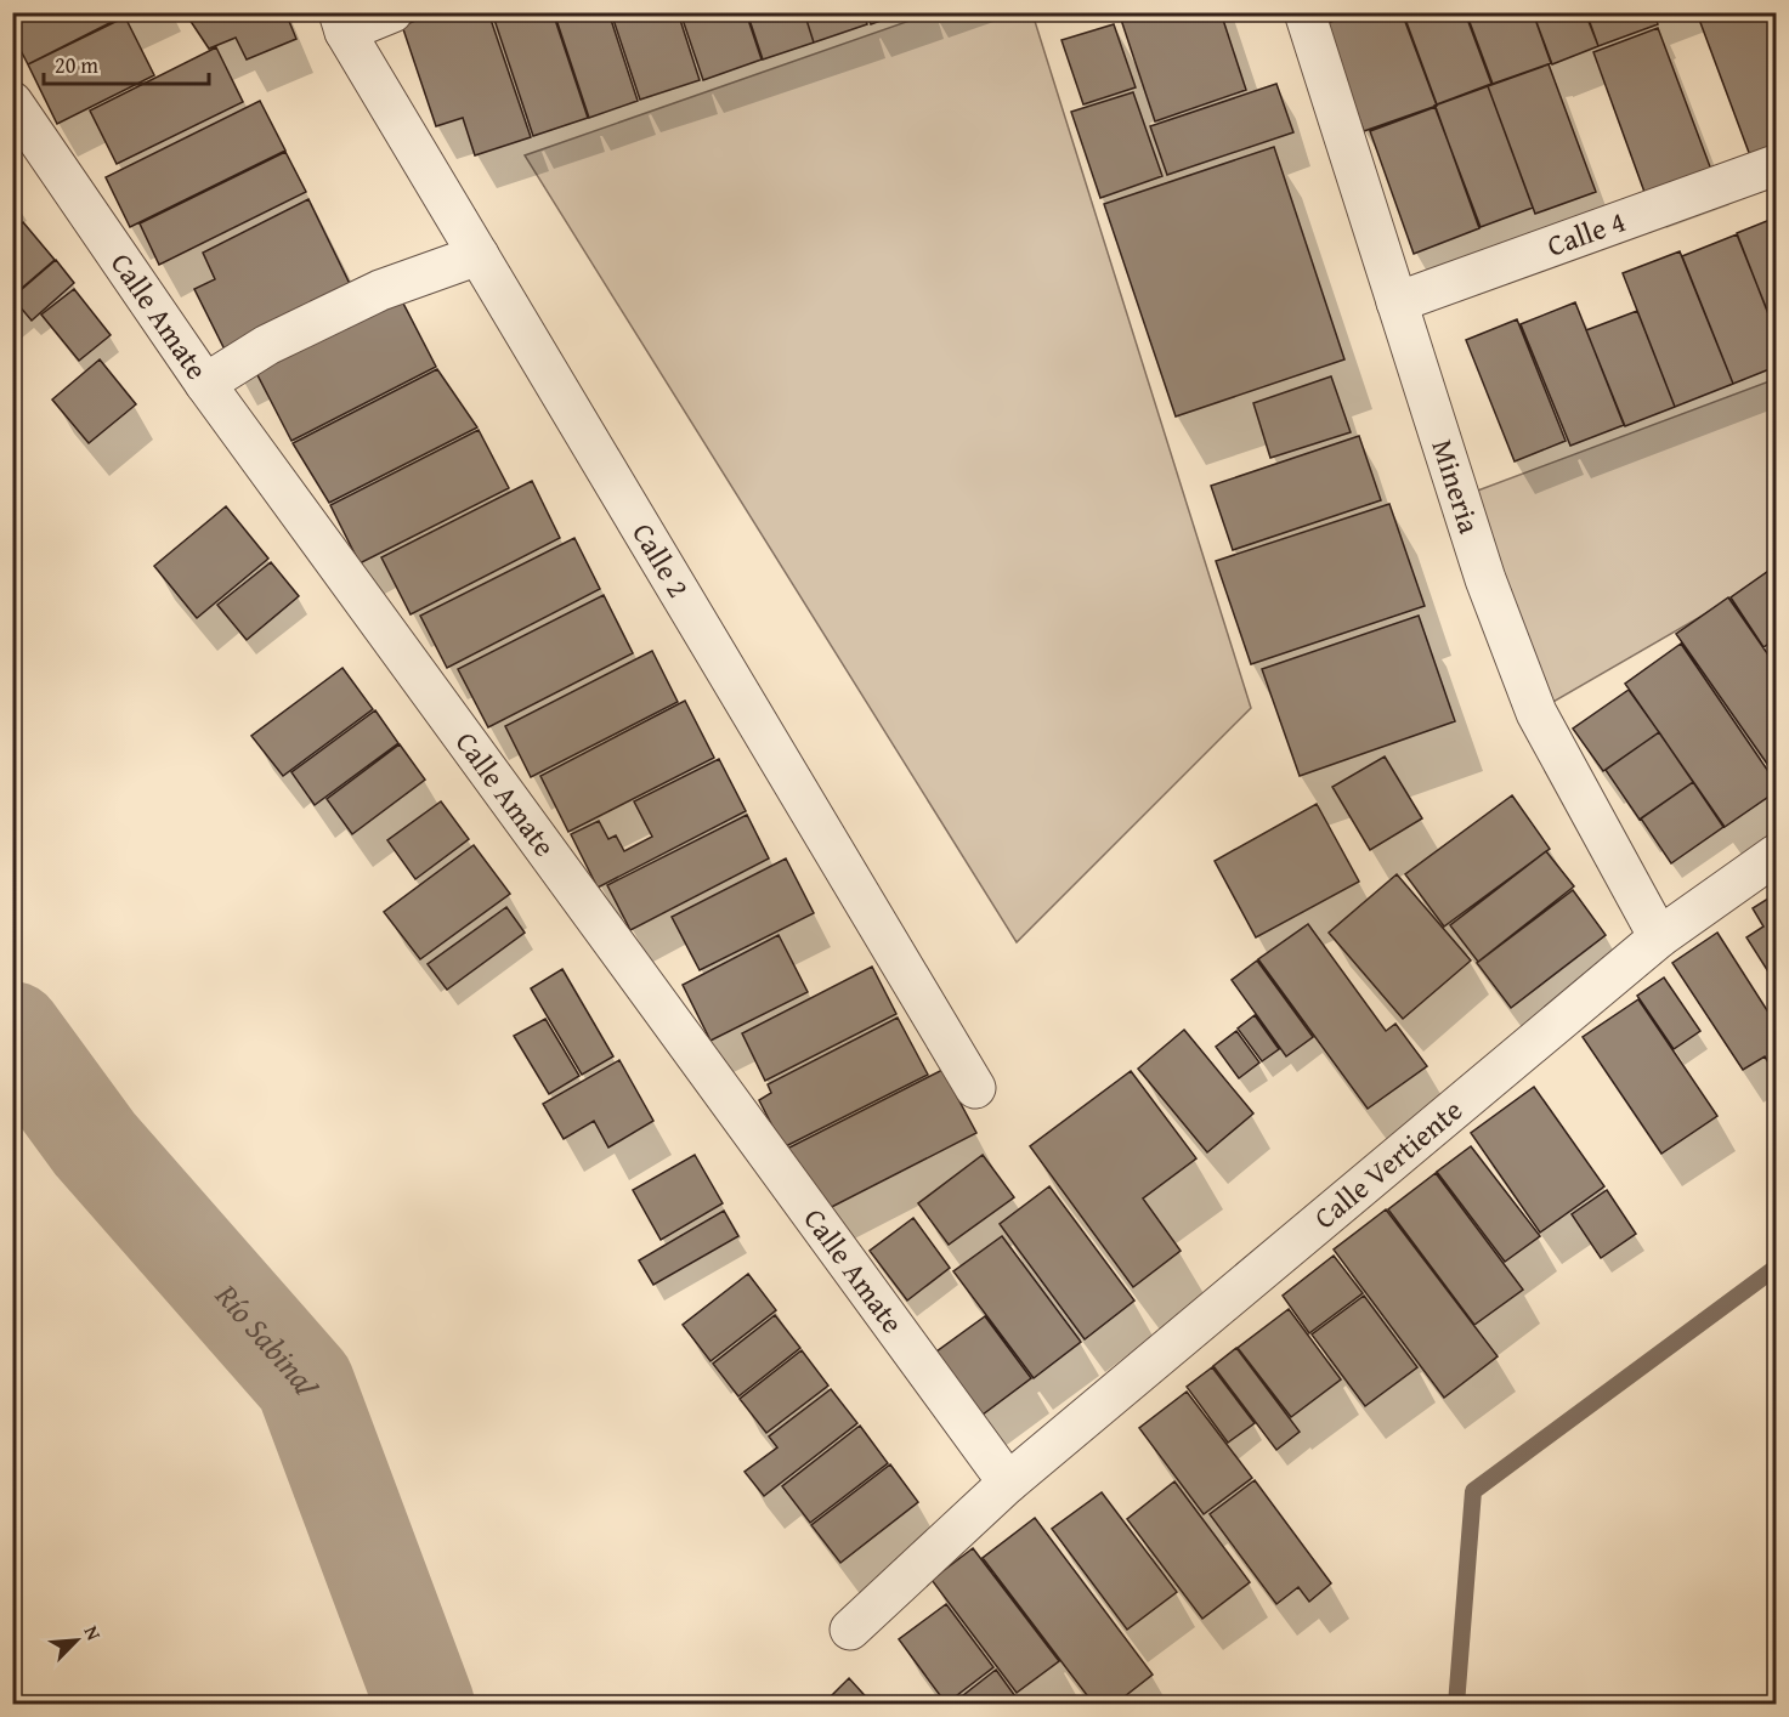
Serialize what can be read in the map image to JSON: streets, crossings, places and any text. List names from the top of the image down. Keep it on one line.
{"streets":{"street":["Calle 4","Calle Amate","Mineria","Calle 2","Calle Vertiente"]},"crossings":[["Calle 4","Mineria"],["Calle Amate","Calle Vertiente"],["Mineria","Calle Vertiente"]],"water":["Río Sabinal"],"scale_bar":"20 m","north":"top right"}
